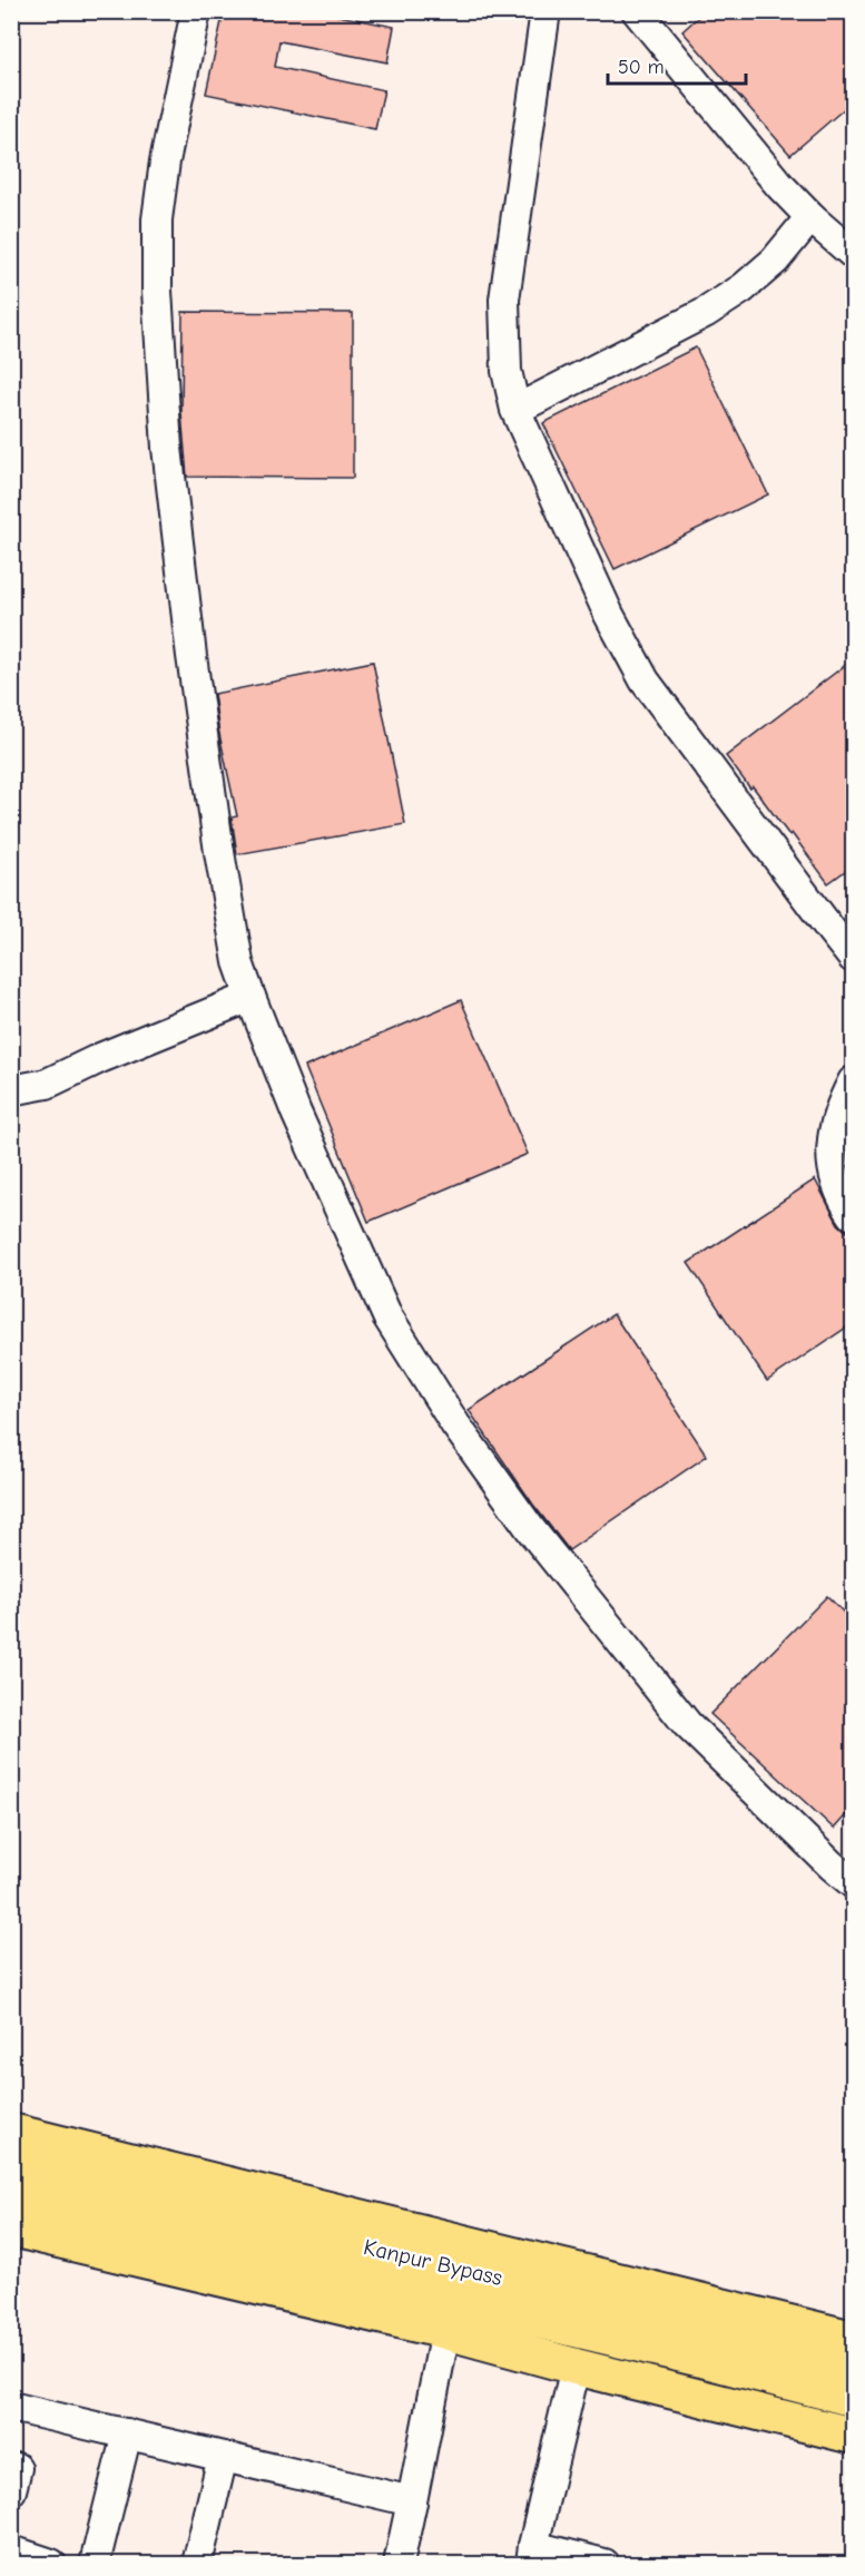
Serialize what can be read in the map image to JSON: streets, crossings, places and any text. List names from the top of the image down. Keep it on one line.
{"streets":{"highway":["Kanpur Bypass"]},"scale_bar":"50 m"}
